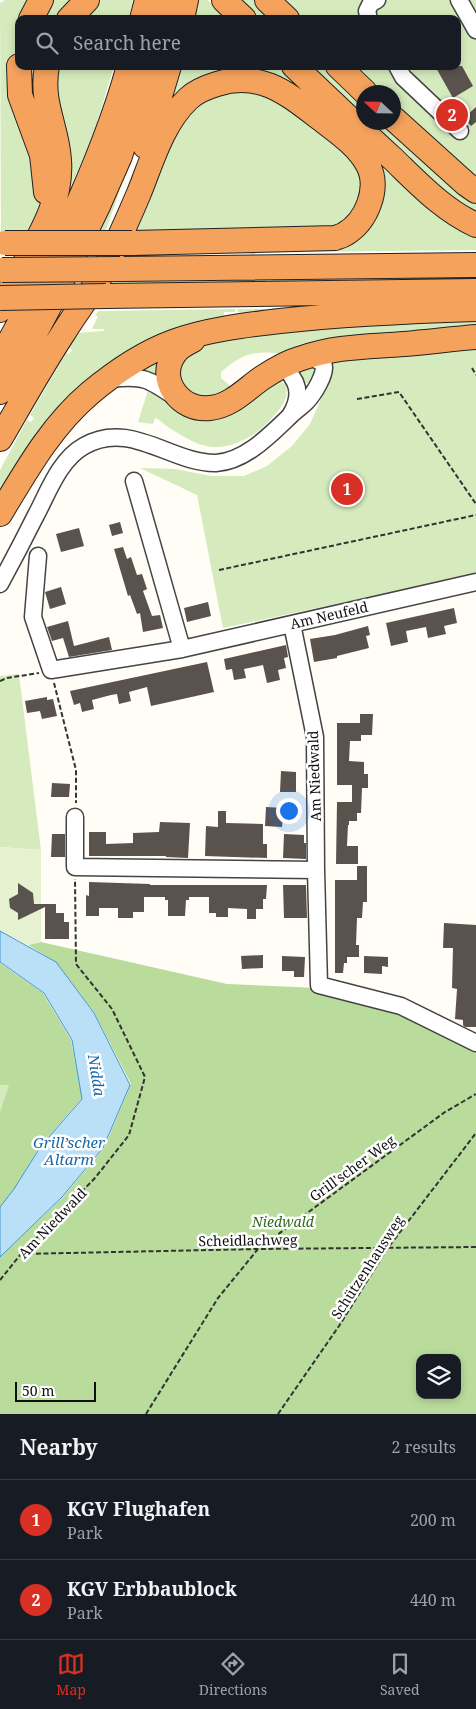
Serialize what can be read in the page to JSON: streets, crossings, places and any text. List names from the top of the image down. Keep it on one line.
{"streets":{"street":["Am Neufeld","Am Niedwald"],"path":["Grill'scher Weg","Scheidlachweg","Schützenhausweg"]},"crossings":[["Am Neufeld","Am Niedwald"],["Am Niedwald","Scheidlachweg"],["Grill'scher Weg","Scheidlachweg"],["Scheidlachweg","Schützenhausweg"]],"water":["Nidda","Grill’scher Altarm"],"parks":["Niedwald"],"scale_bar":"50 m","north":"left","page":{"search":"Search here","pins":["2","1"],"scale":"50 m","heading":["Nearby","2 results"],"list":[{"mark":"1","name":"KGV Flughafen","note":"Park","value":"200 m"},{"mark":"2","name":"KGV Erbbaublock","note":"Park","value":"440 m"}],"nav":["Map","Directions","Saved"]}}
